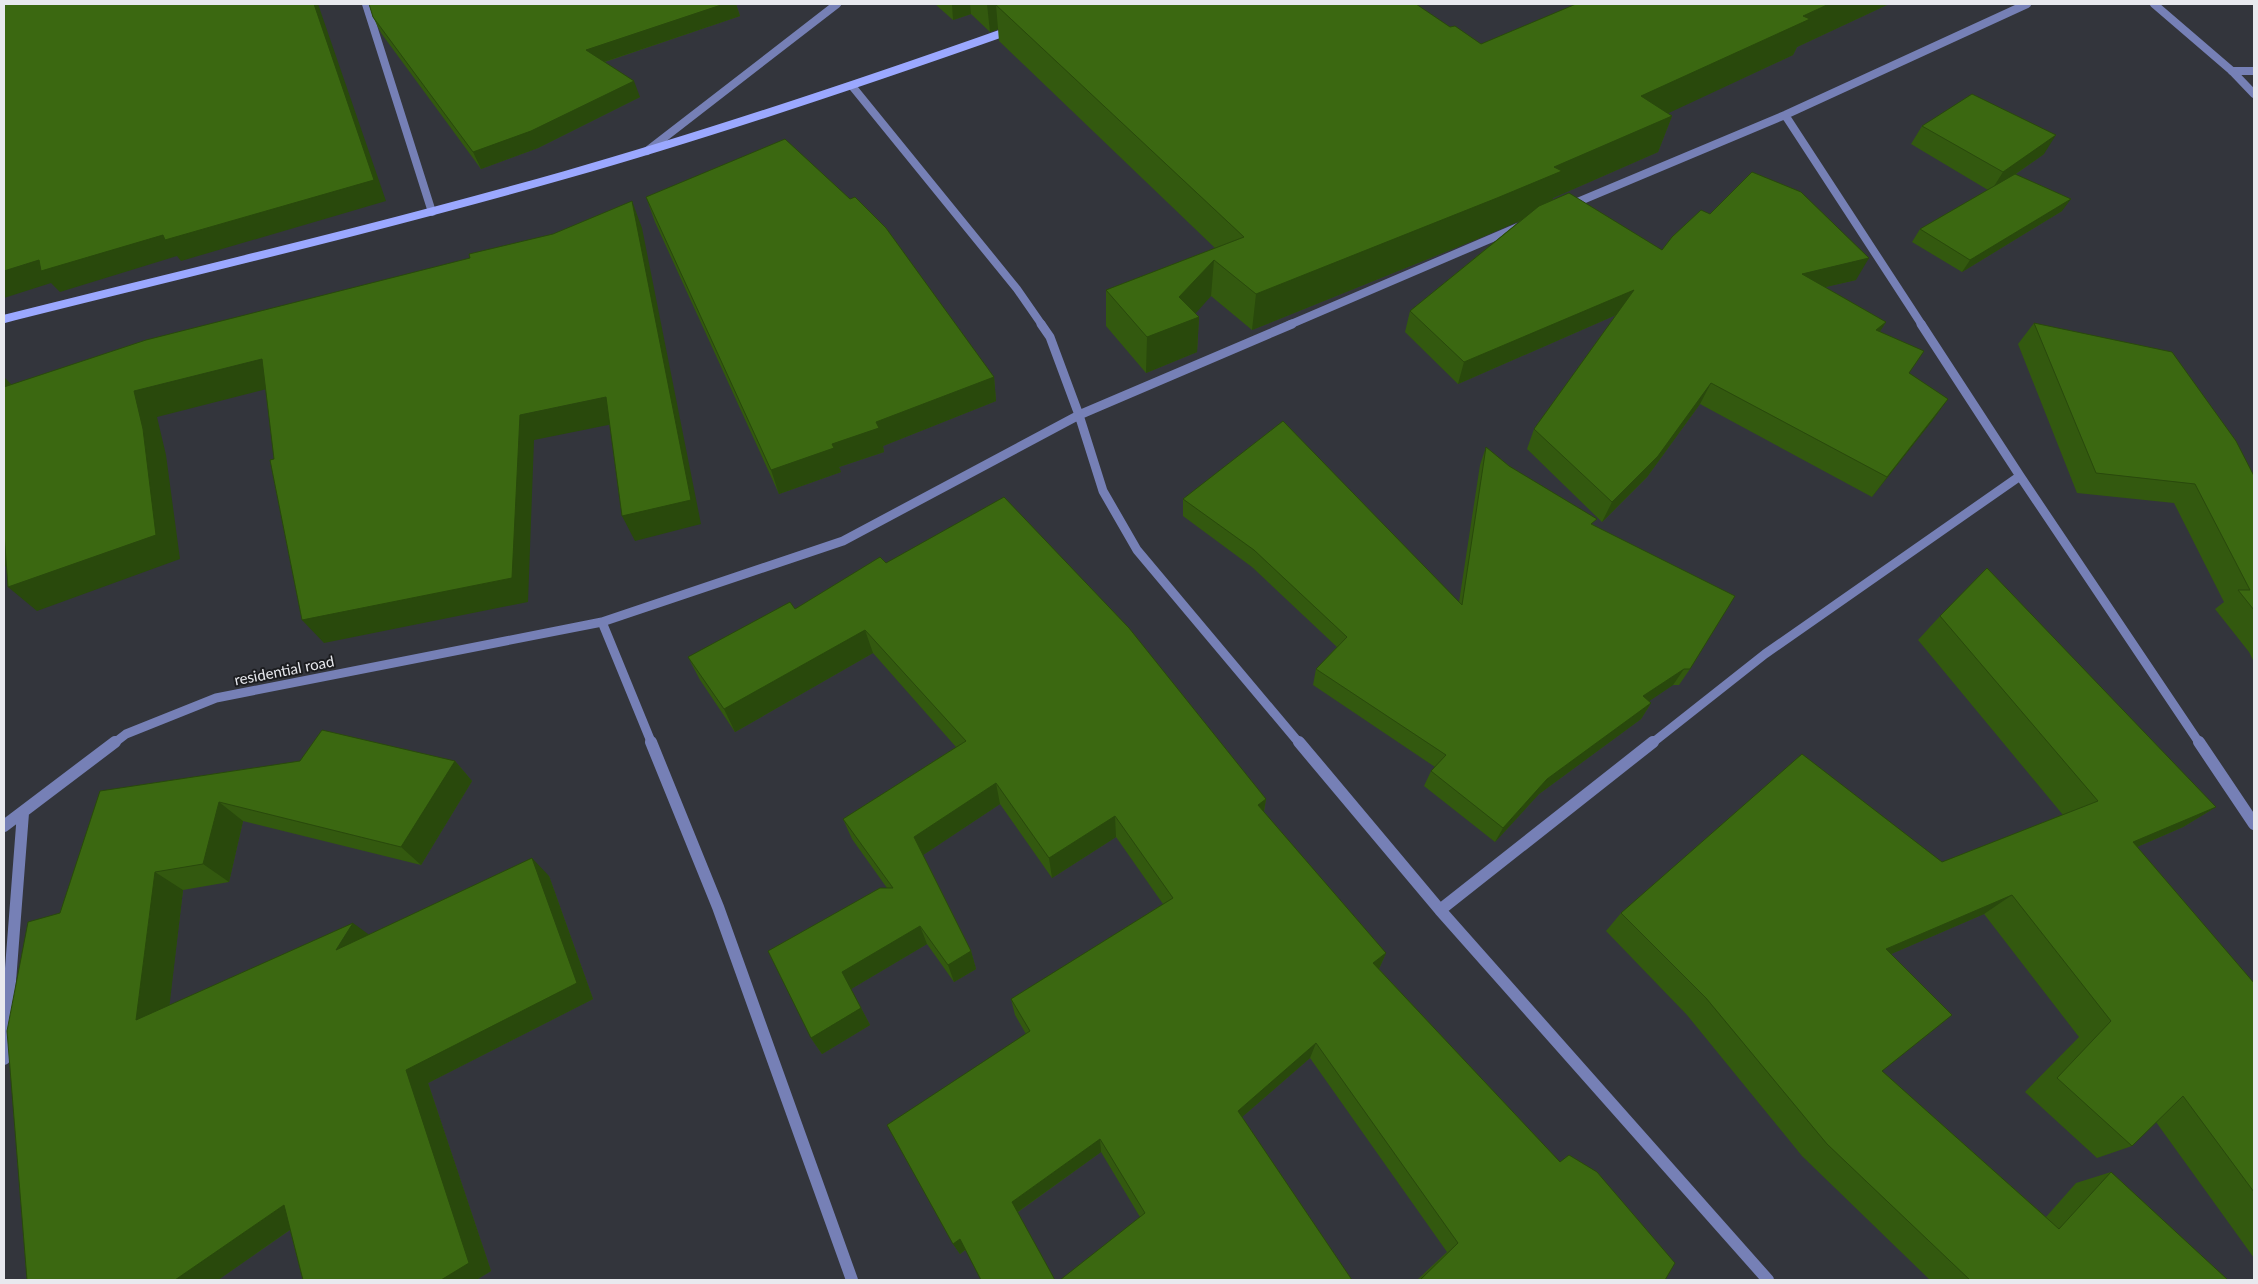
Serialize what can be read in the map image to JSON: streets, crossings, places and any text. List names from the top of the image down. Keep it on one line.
{"streets":{"street":["residential road"]}}
